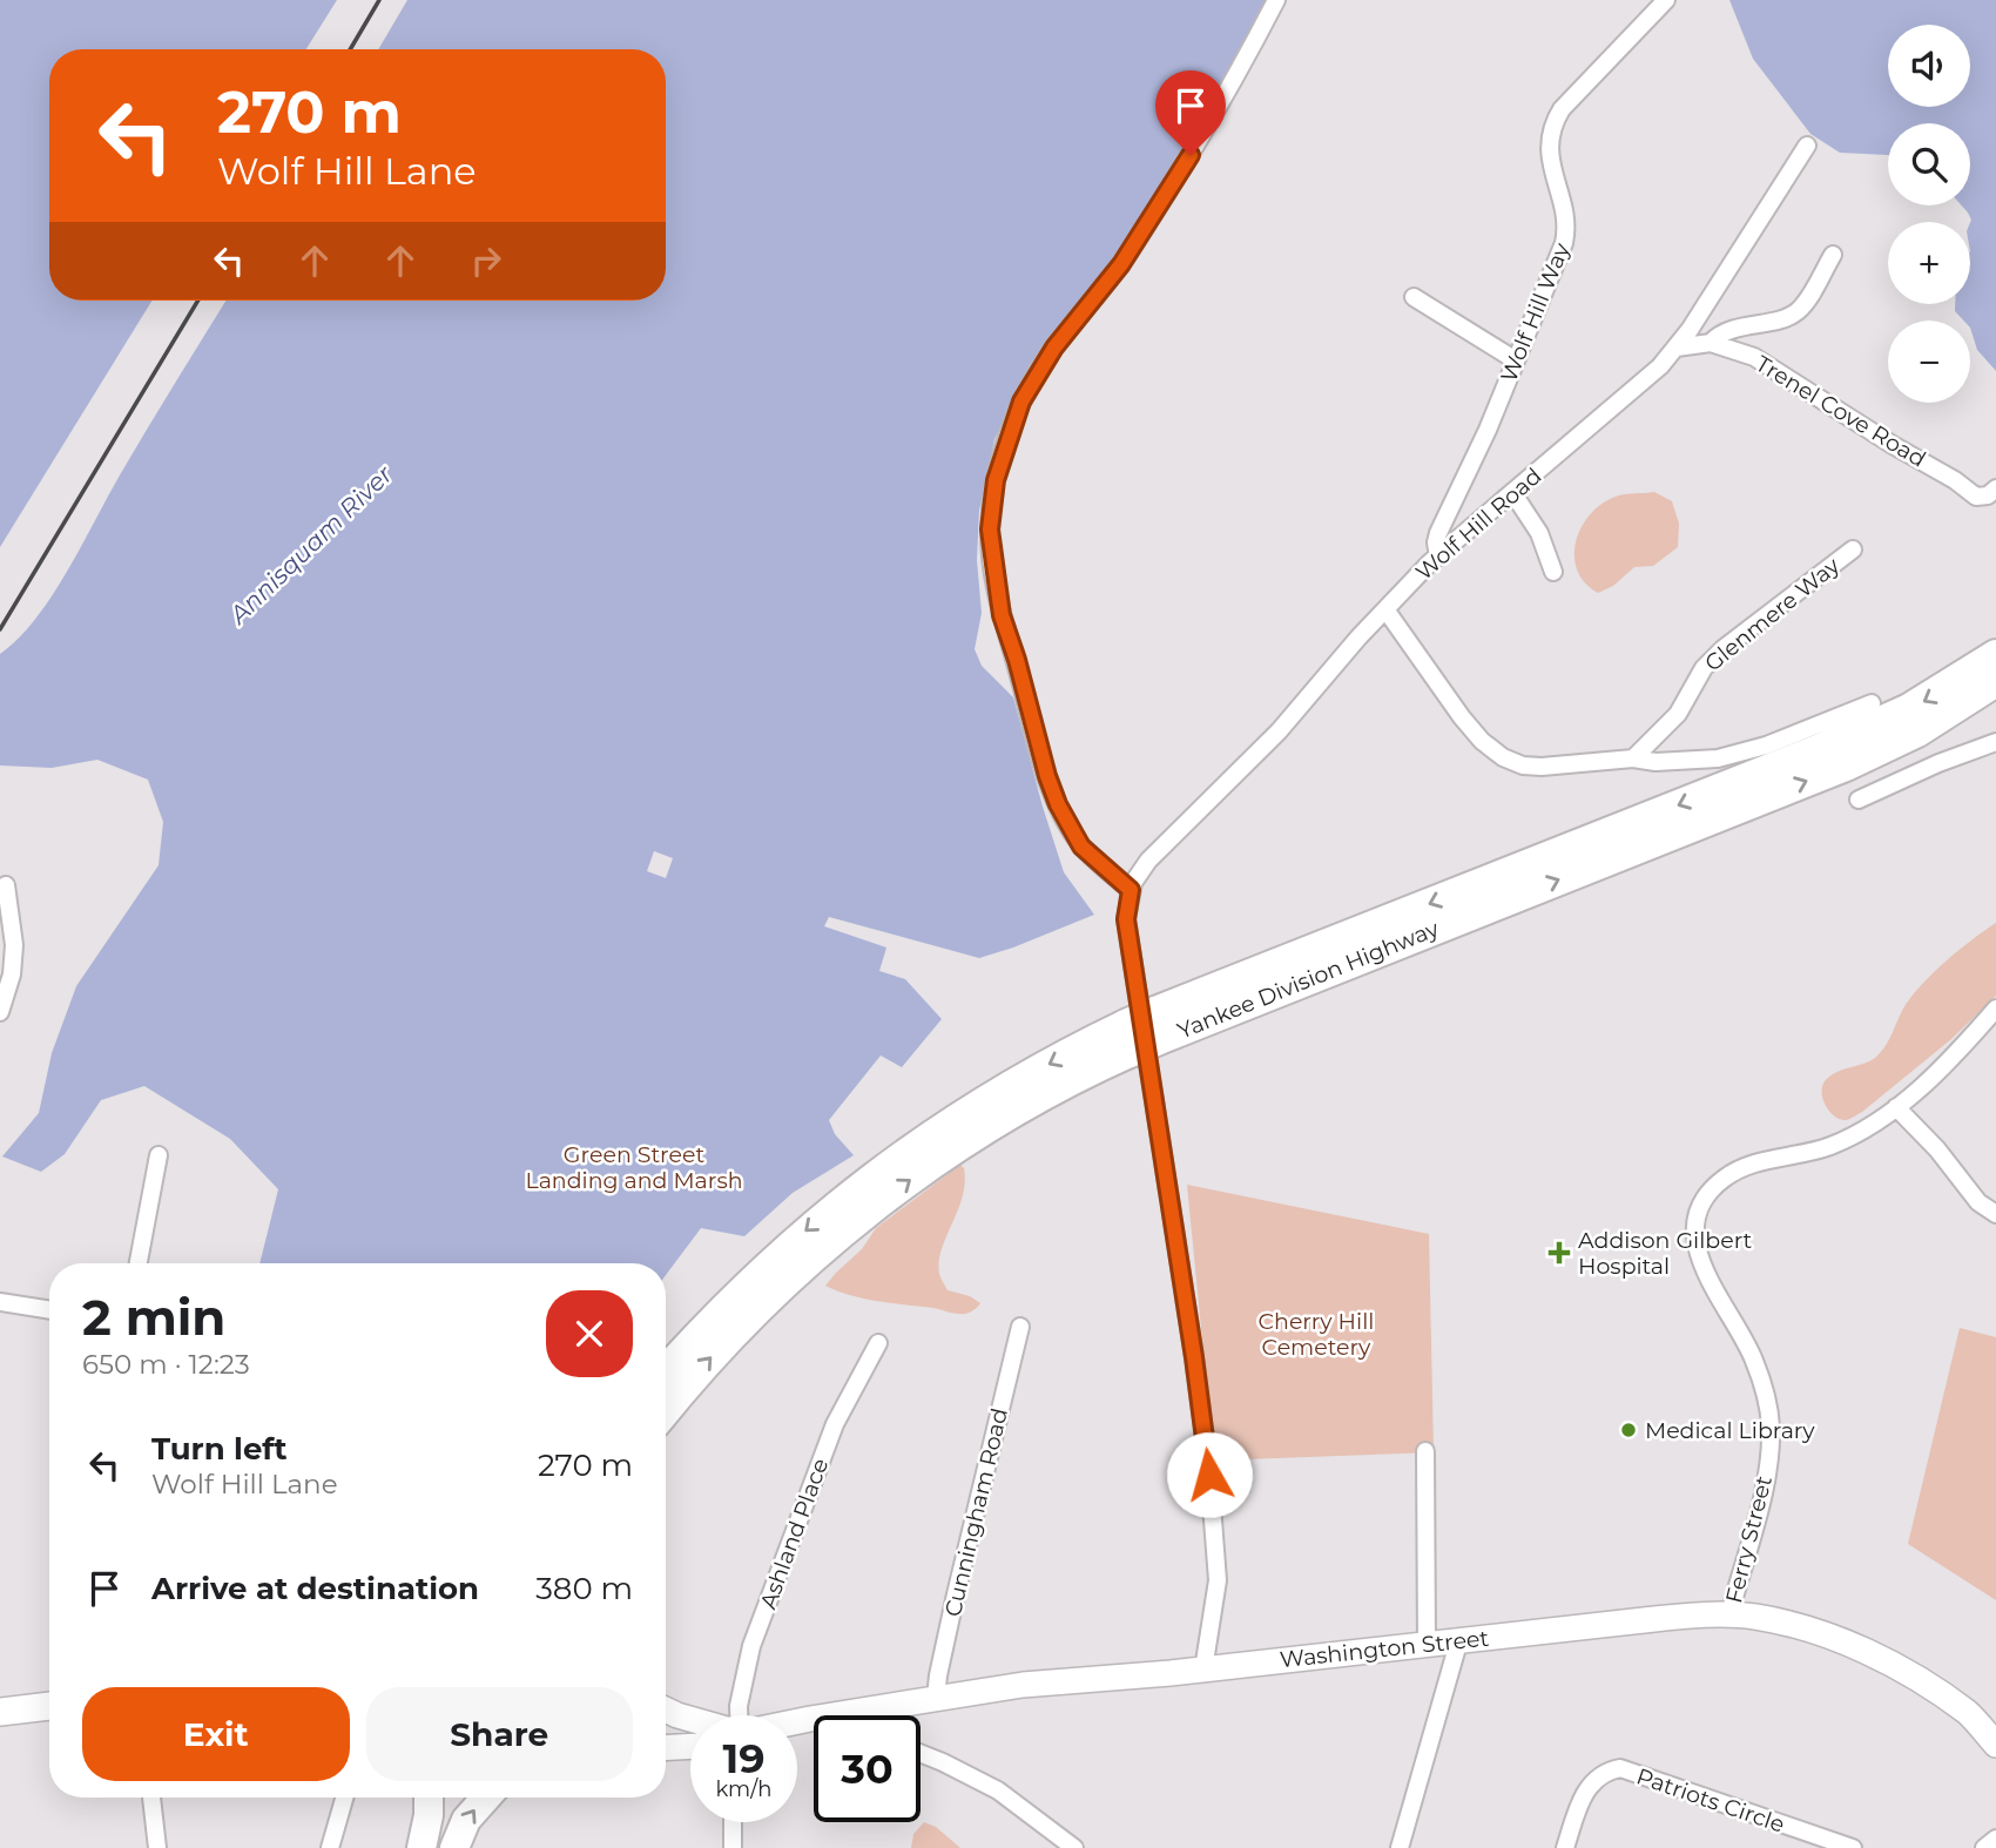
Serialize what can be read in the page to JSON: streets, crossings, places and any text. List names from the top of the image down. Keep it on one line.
{"streets":{"highway":["Yankee Division Highway"],"main road":["Washington Street"],"street":["Wolf Hill Way","Trenel Cove Road","Wolf Hill Road","Glenmere Way","Cunningham Road","Ashland Place","Ferry Street","Patriots Circle"]},"crossings":[["Wolf Hill Way","Wolf Hill Road"],["Trenel Cove Road","Wolf Hill Road"],["Cunningham Road","Washington Street"],["Ferry Street","Washington Street"]],"water":["Annisquam River"],"parks":["Green Street Landing and Marsh","Cherry Hill Cemetery"],"places":{"health":["Addison Gilbert Hospital"],"other":["Medical Library"]},"page":{"map_buttons":["+","−"],"turn":["270 m","Wolf Hill Lane"],"heading":["2 min","650 m · 12:23"],"list":[{"name":"Turn left","note":"Wolf Hill Lane","value":"270 m"},{"name":"Arrive at destination","value":"380 m"}],"buttons":["Exit","Share"],"speed":"19 km/h","limit":"30"}}
